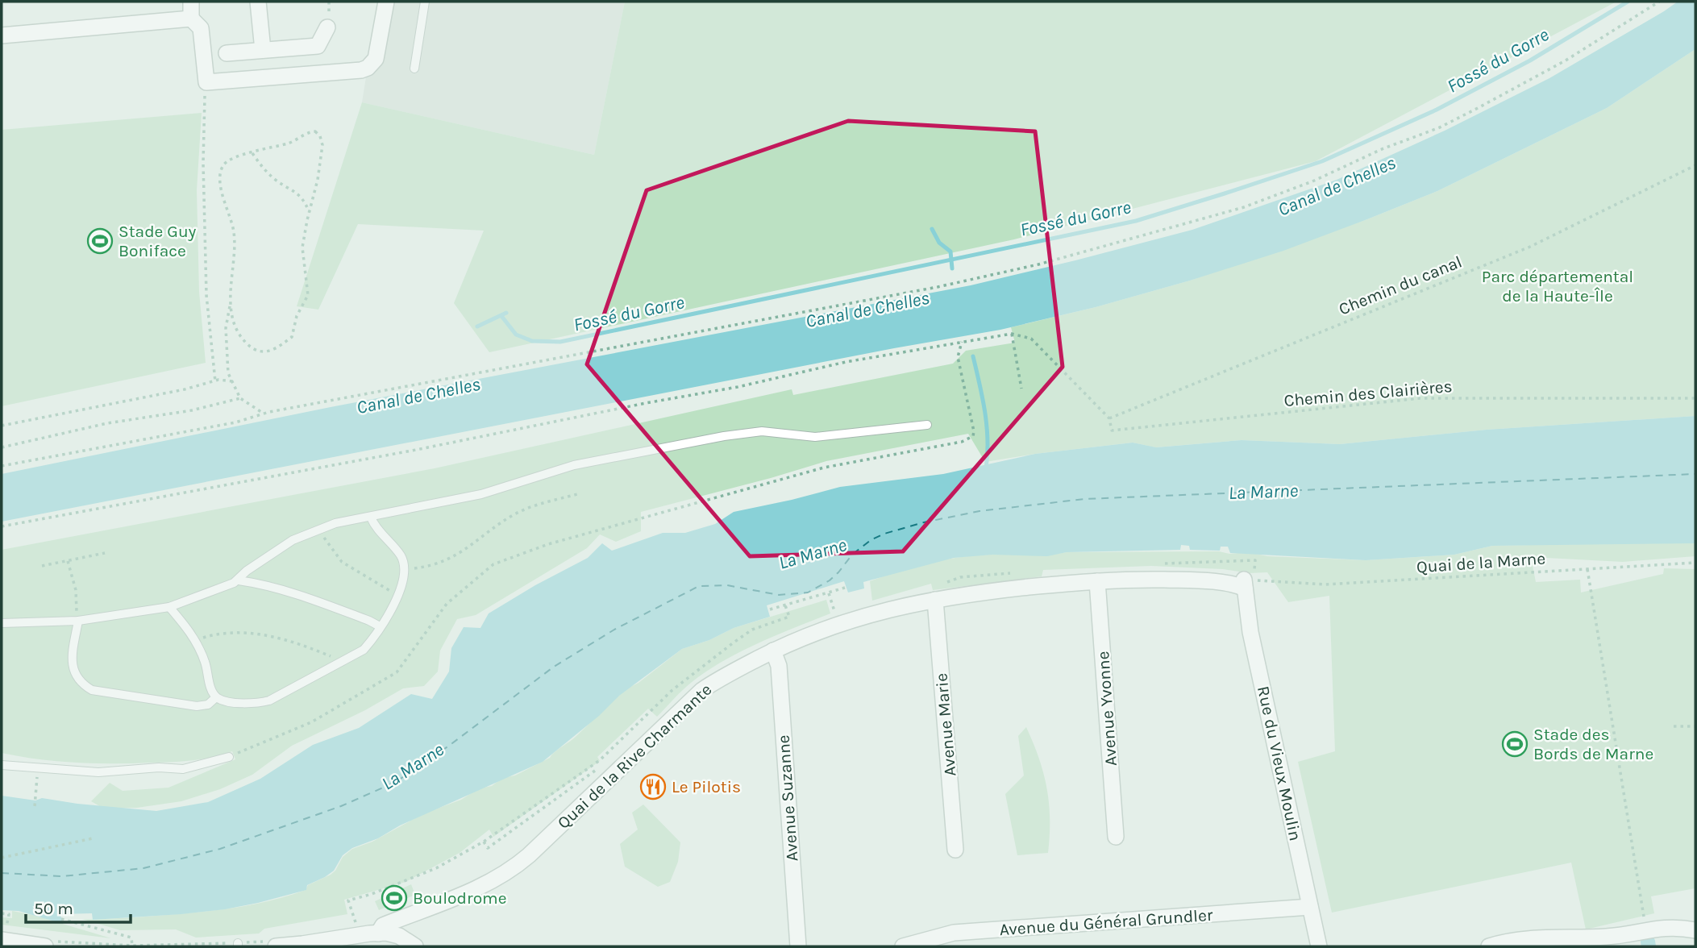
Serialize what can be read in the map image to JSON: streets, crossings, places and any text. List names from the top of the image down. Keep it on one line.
{"streets":{"street":["Avenue Yvonne","Avenue Marie","Quai de la Rive Charmante","Rue du Vieux Moulin","Avenue Suzanne","Avenue du Général Grundler"],"path":["Chemin du canal","Chemin des Clairières","Quai de la Marne"]},"crossings":[["Chemin du canal","Chemin des Clairières"],["Avenue Yvonne","Quai de la Rive Charmante"],["Avenue Marie","Quai de la Rive Charmante"],["Quai de la Rive Charmante","Rue du Vieux Moulin"],["Quai de la Rive Charmante","Avenue Suzanne"],["Rue du Vieux Moulin","Avenue du Général Grundler"]],"water":["Fossé du Gorre","Canal de Chelles","La Marne"],"parks":["Parc départemental de la Haute-Île"],"places":{"sports":["Stade Guy Boniface","Stade des Bords de Marne","Boulodrome"],"restaurant":["Le Pilotis"]},"scale_bar":"50 m"}
